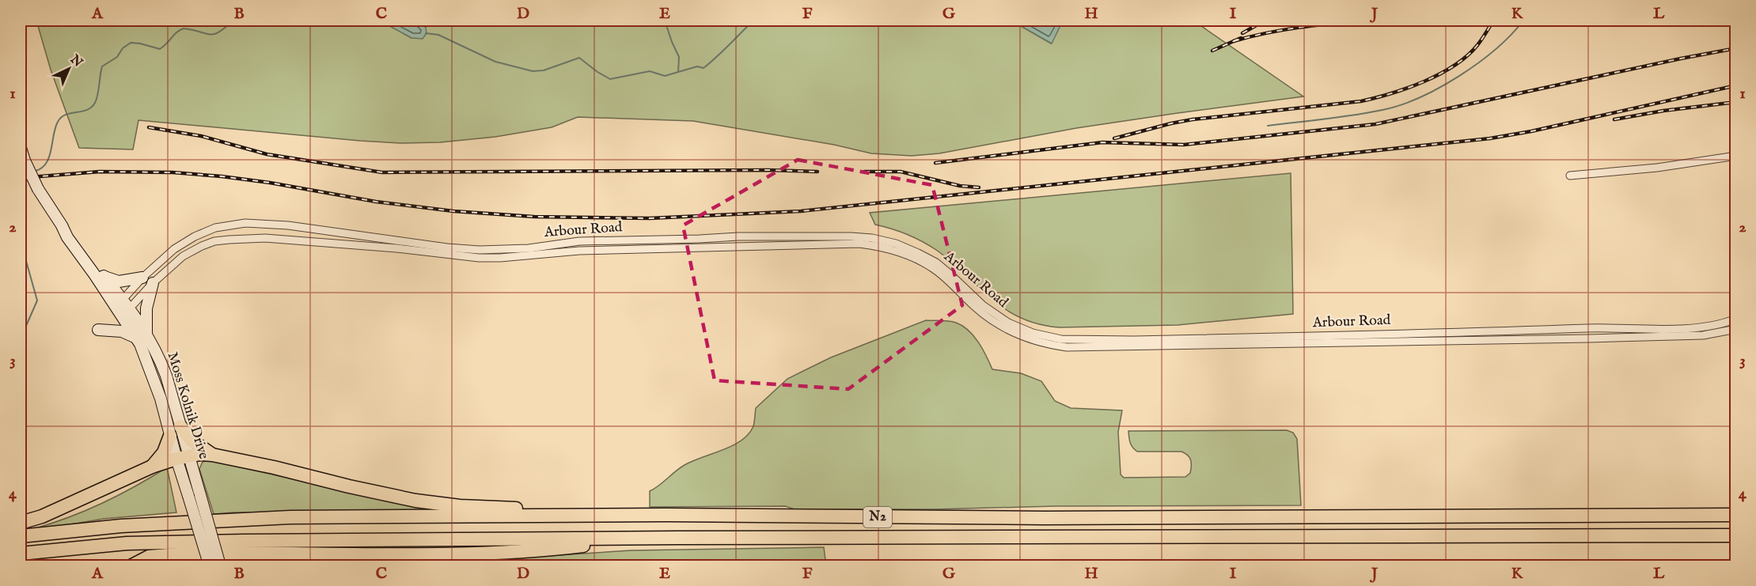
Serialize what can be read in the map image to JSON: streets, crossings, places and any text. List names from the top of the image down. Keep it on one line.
{"streets":{"highway":["N2"],"main road":["Moss Kolnik Drive"],"street":["Arbour Road"]},"crossings":[["Arbour Road","Moss Kolnik Drive"]],"north":"top right","grid":{"columns":["A","B","C","D","E","F","G","H","I","J","K","L"],"rows":["1","2","3","4"]}}
